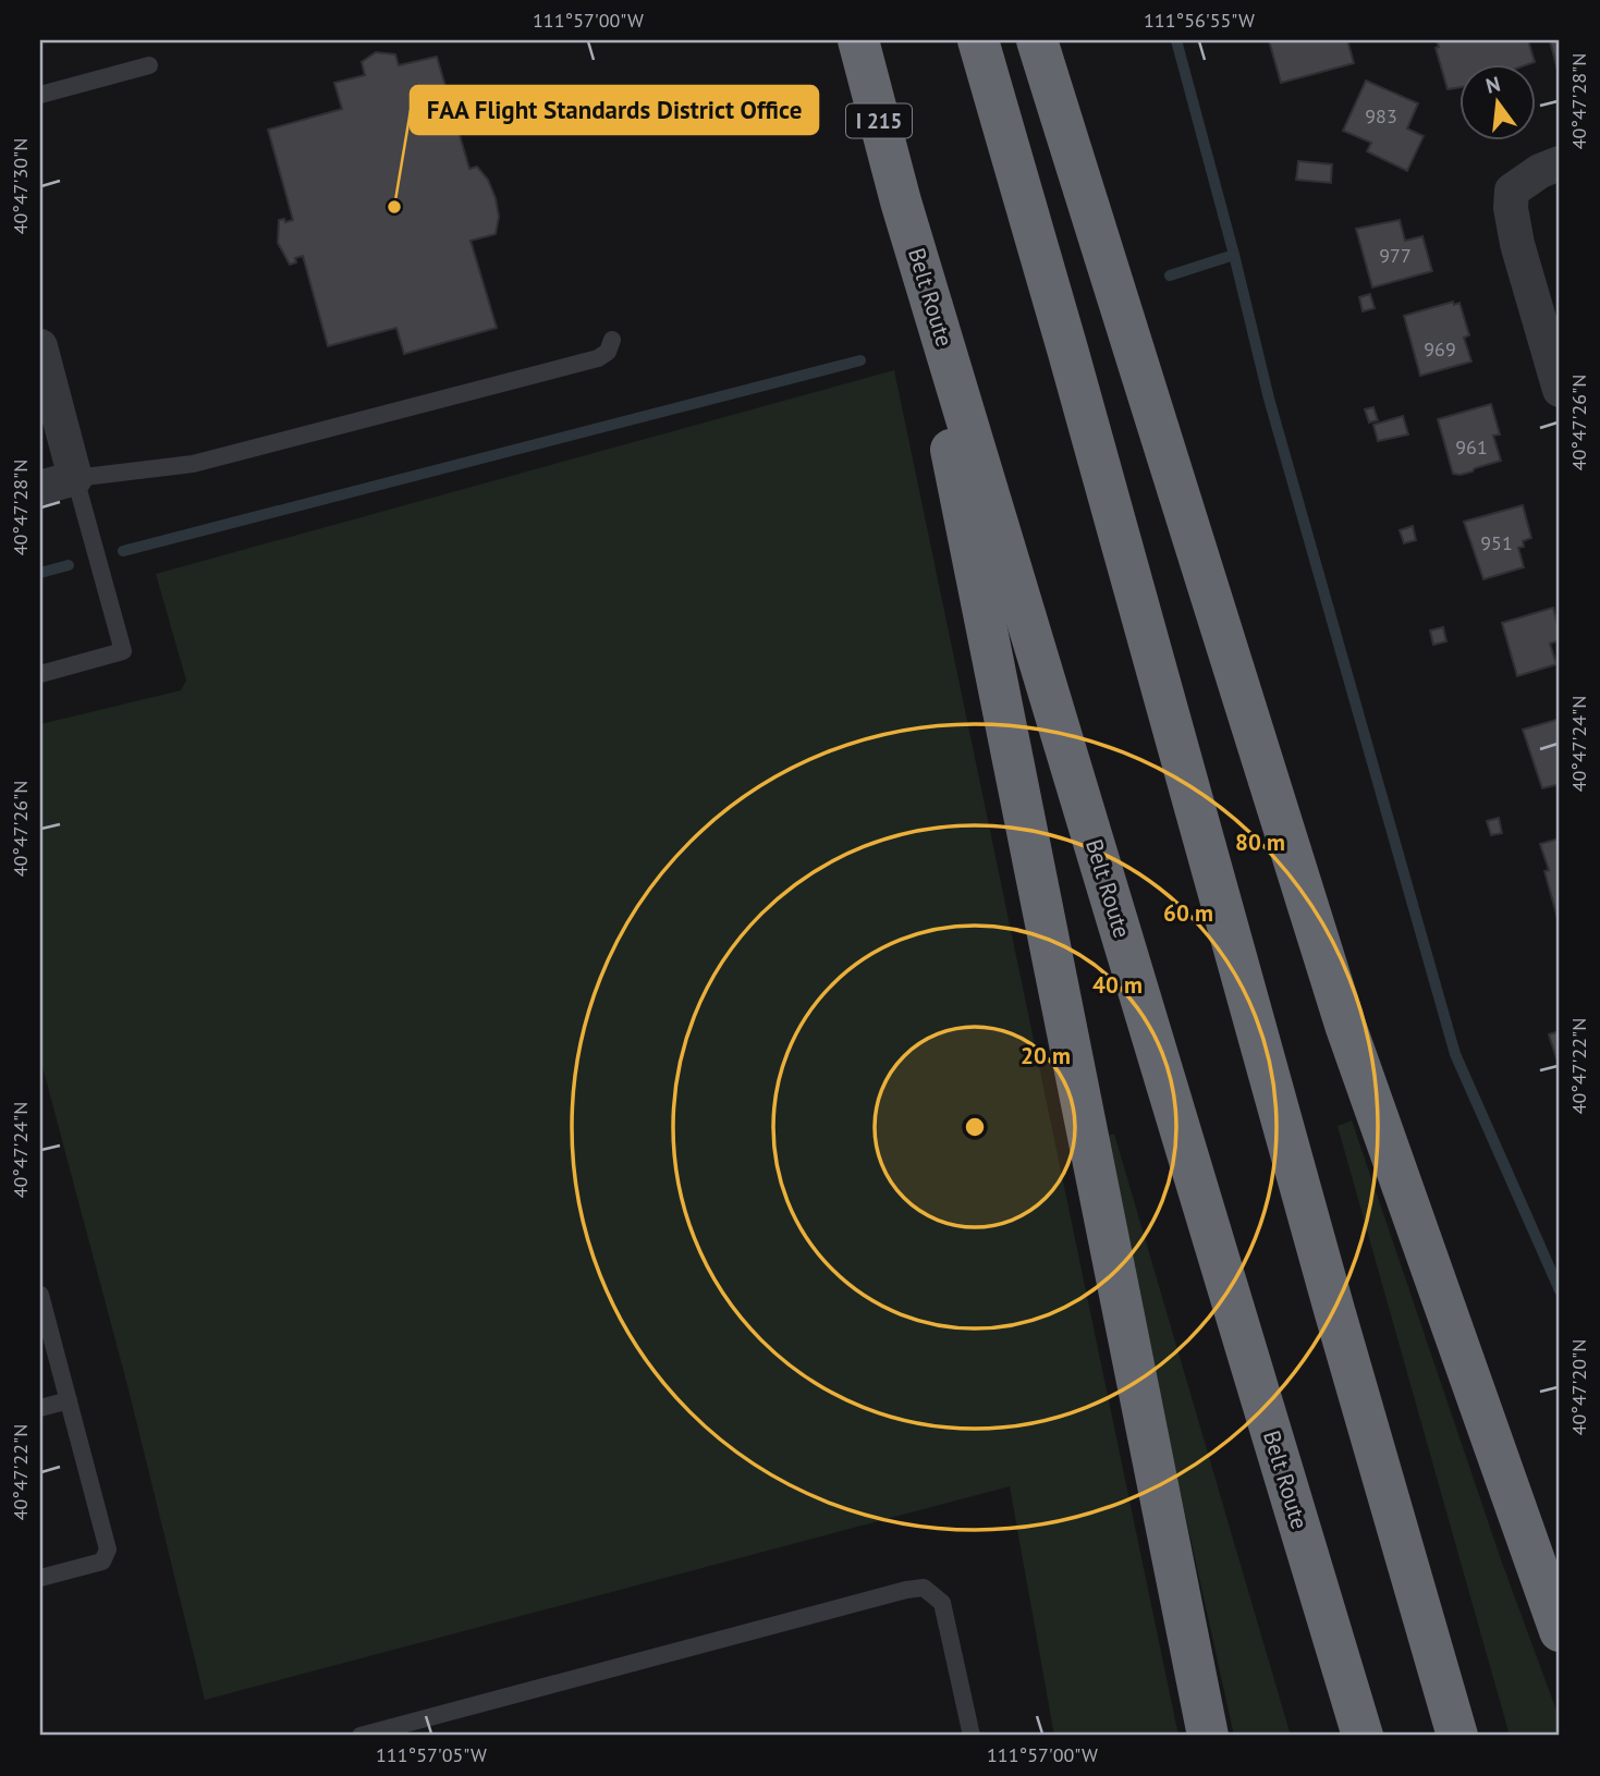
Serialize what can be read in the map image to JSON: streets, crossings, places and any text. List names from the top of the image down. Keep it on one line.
{"streets":{"highway":["I 215","Belt Route"]},"places":["FAA Flight Standards District Office"],"house_numbers":["983","977","969","961","951"],"north":"top","coordinates":["111°57'00\"W","111°56'55\"W","40°47'28\"N","40°47'30\"N","40°47'26\"N","40°47'24\"N","40°47'22\"N","40°47'20\"N","111°57'05\"W"],"rings":["80 m","60 m","40 m","20 m"]}
